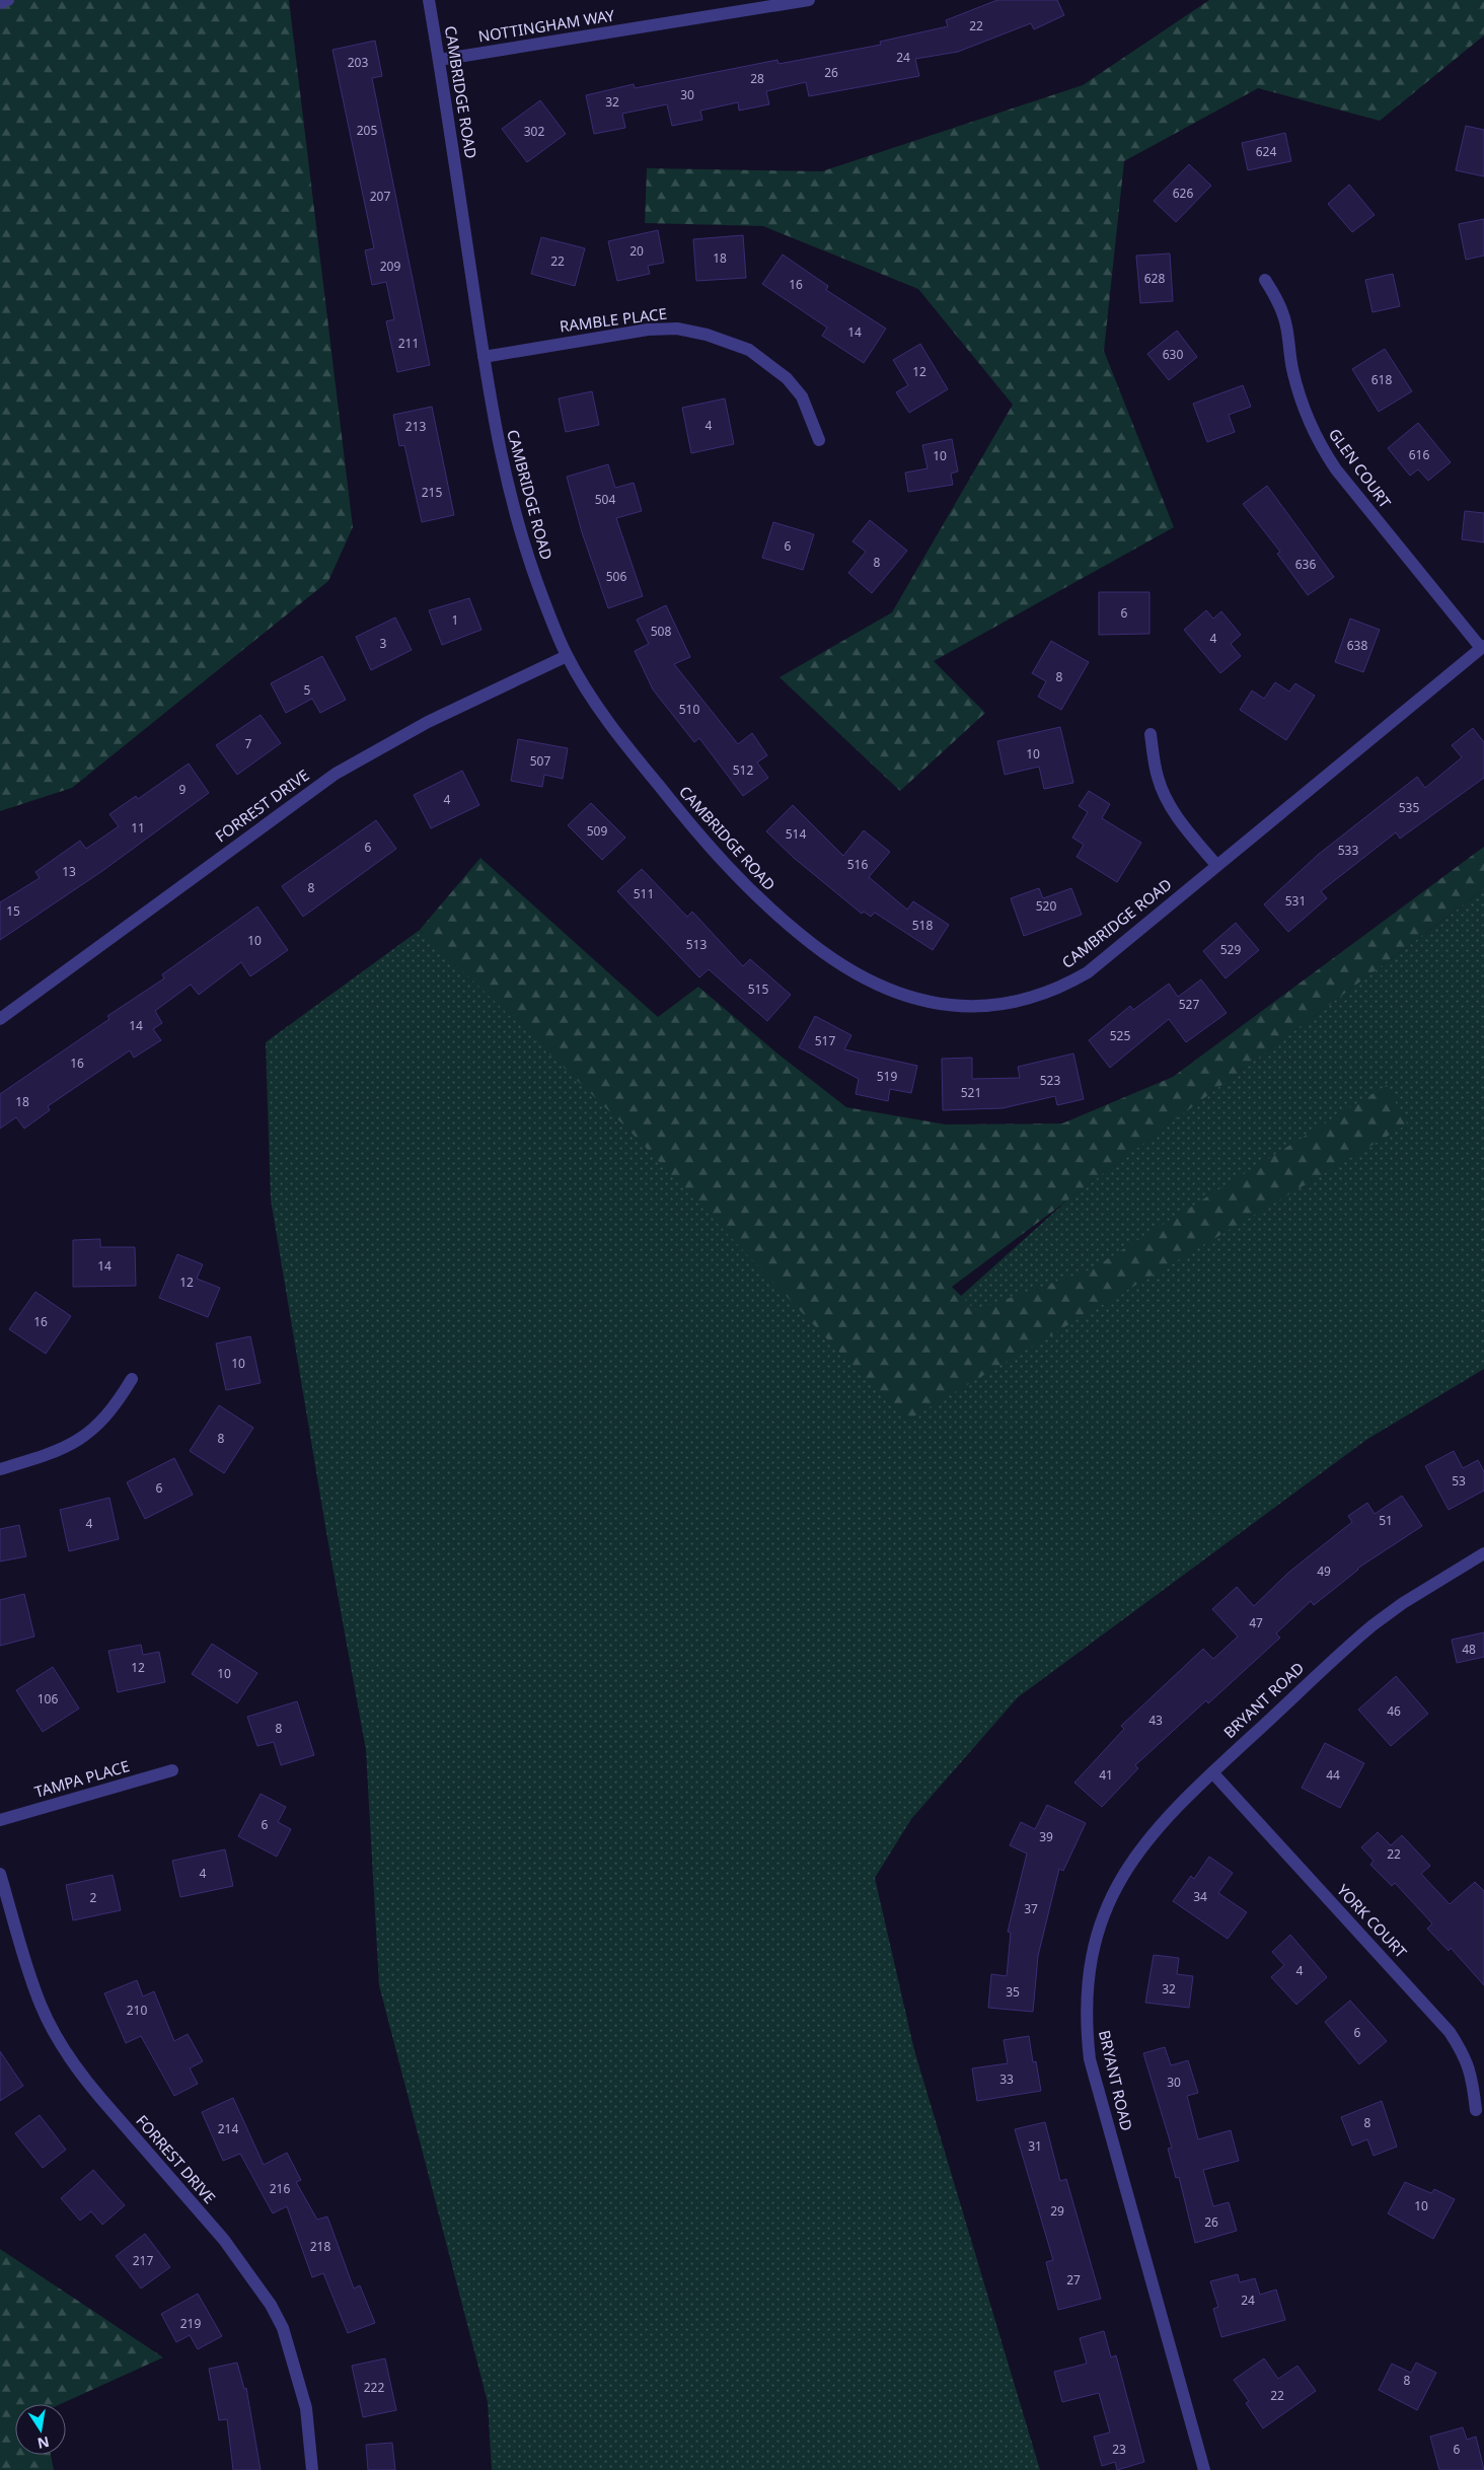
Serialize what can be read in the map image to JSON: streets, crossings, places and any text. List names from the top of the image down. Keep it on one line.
{"streets":{"street":["NOTTINGHAM WAY","CAMBRIDGE ROAD","RAMBLE PLACE","GLEN COURT","FORREST DRIVE","BRYANT ROAD","TAMPA PLACE","YORK COURT"]},"crossings":[["NOTTINGHAM WAY","CAMBRIDGE ROAD"],["CAMBRIDGE ROAD","RAMBLE PLACE"],["CAMBRIDGE ROAD","GLEN COURT"],["CAMBRIDGE ROAD","FORREST DRIVE"],["BRYANT ROAD","YORK COURT"]],"house_numbers":["22","24","203","26","28","30","32","205","302","624","626","207","20","18","22","209","628","16","14","211","630","12","618","4","213","616","10","215","504","6","8","636","506","6","1","508","4","3","638","8","5","510","7","10","507","512","9","4","535","11","509","514","6","533","516","13","8","511","531","520","15","518","10","513","529","515","527","14","525","517","16","519","523","521","18","14","12","16","10","8","53","6","51","4","49","47","48","12","10","106","46","43","8","41","44","6","39","22","4","34","2","37","4","32","35","210","6","33","30","8","214","31","216","10","29","26","218","217","27","24","219","8","222","22","23","6"],"north":"bottom"}
